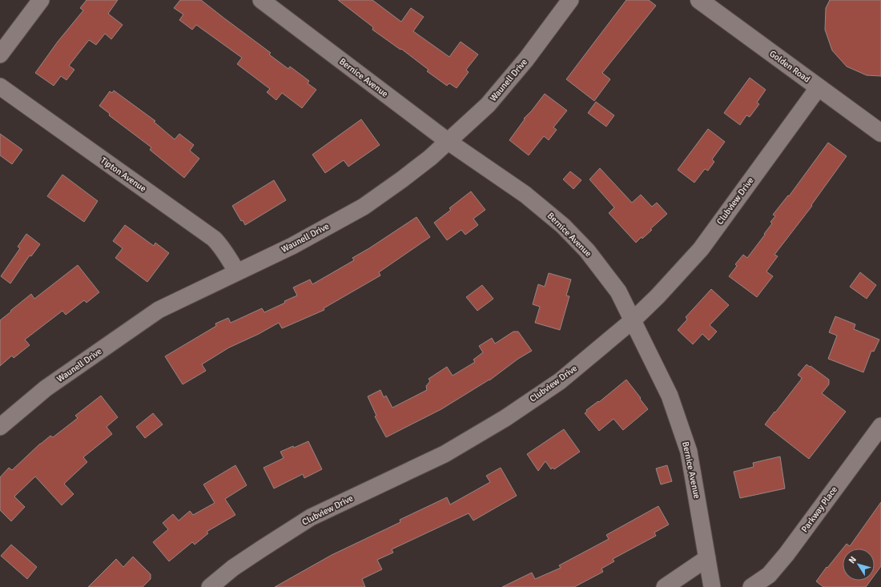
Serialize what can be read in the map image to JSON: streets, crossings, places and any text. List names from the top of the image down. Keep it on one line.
{"streets":{"street":["Golden Road","Bernice Avenue","Waunell Drive","Tipton Avenue","Clubview Drive","Parkway Place"]},"crossings":[["Golden Road","Clubview Drive"],["Bernice Avenue","Waunell Drive"],["Bernice Avenue","Clubview Drive"],["Waunell Drive","Tipton Avenue"]],"north":"top left"}
